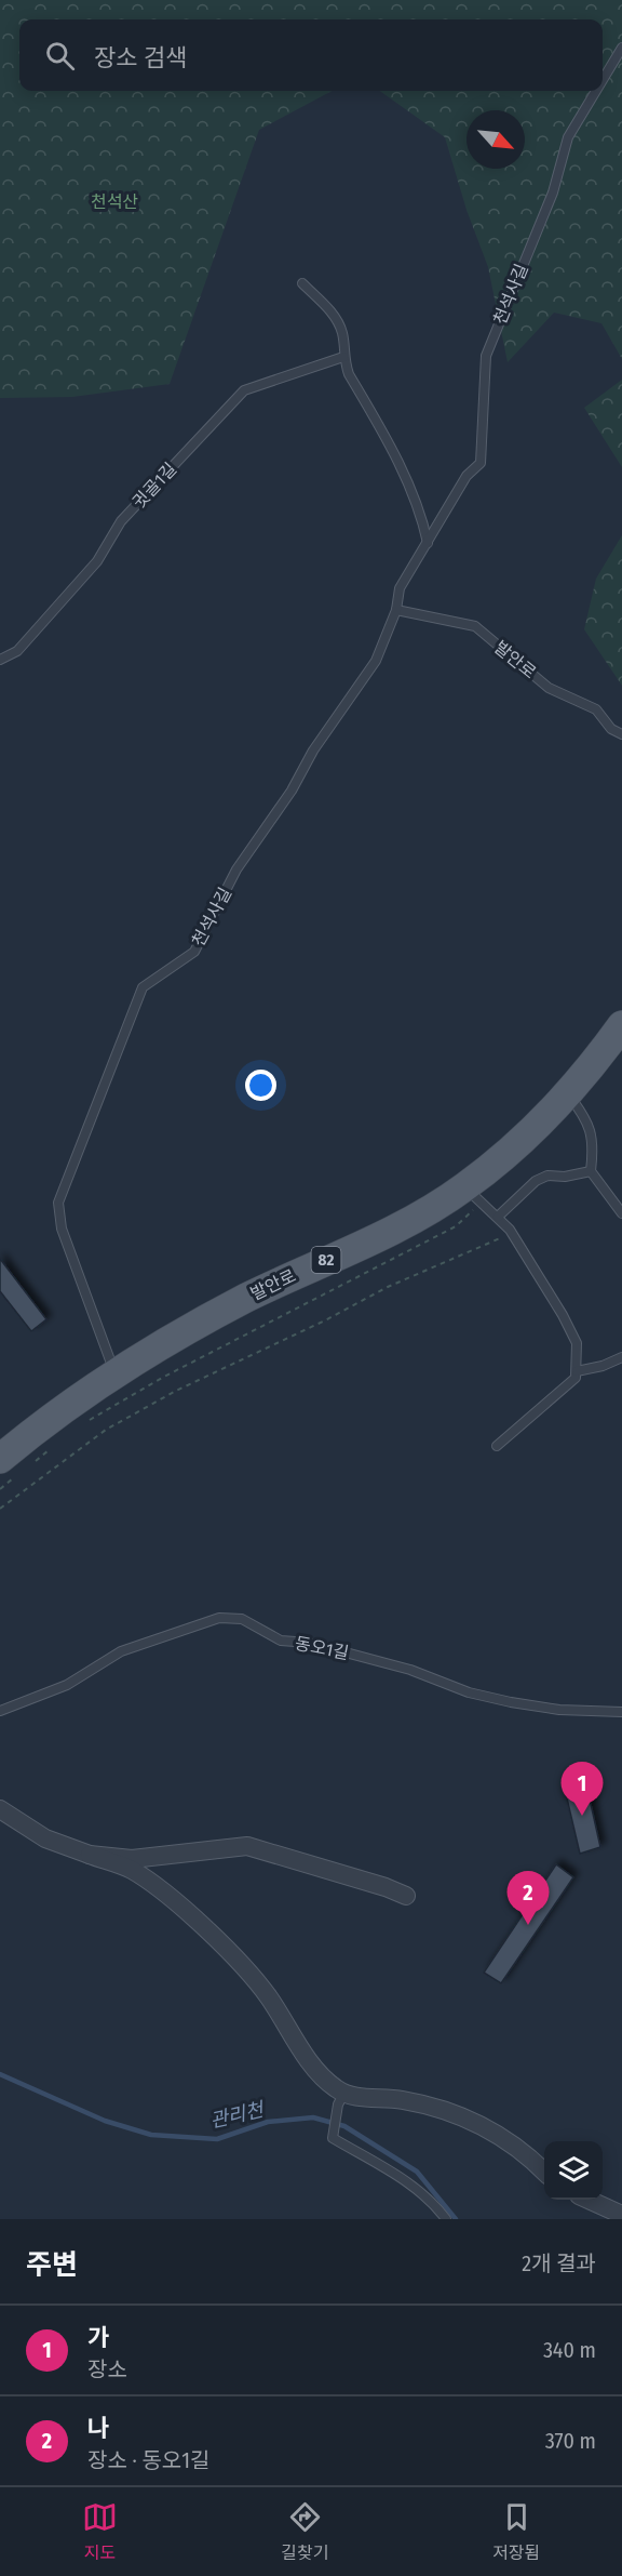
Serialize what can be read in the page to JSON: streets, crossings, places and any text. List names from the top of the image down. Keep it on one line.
{"streets":{"main road":["발안로","82"],"lane":["천석사길","귓골1길","동오1길"]},"crossings":[["천석사길","발안로"]],"water":["관리천"],"parks":["천석산"],"north":"bottom right","page":{"search":"장소 검색","pins":["1","2"],"heading":["주변","2개 결과"],"list":[{"mark":"1","name":"가","note":"장소","value":"340 m"},{"mark":"2","name":"나","note":"장소 · 동오1길","value":"370 m"}],"nav":["지도","길찾기","저장됨"]}}
